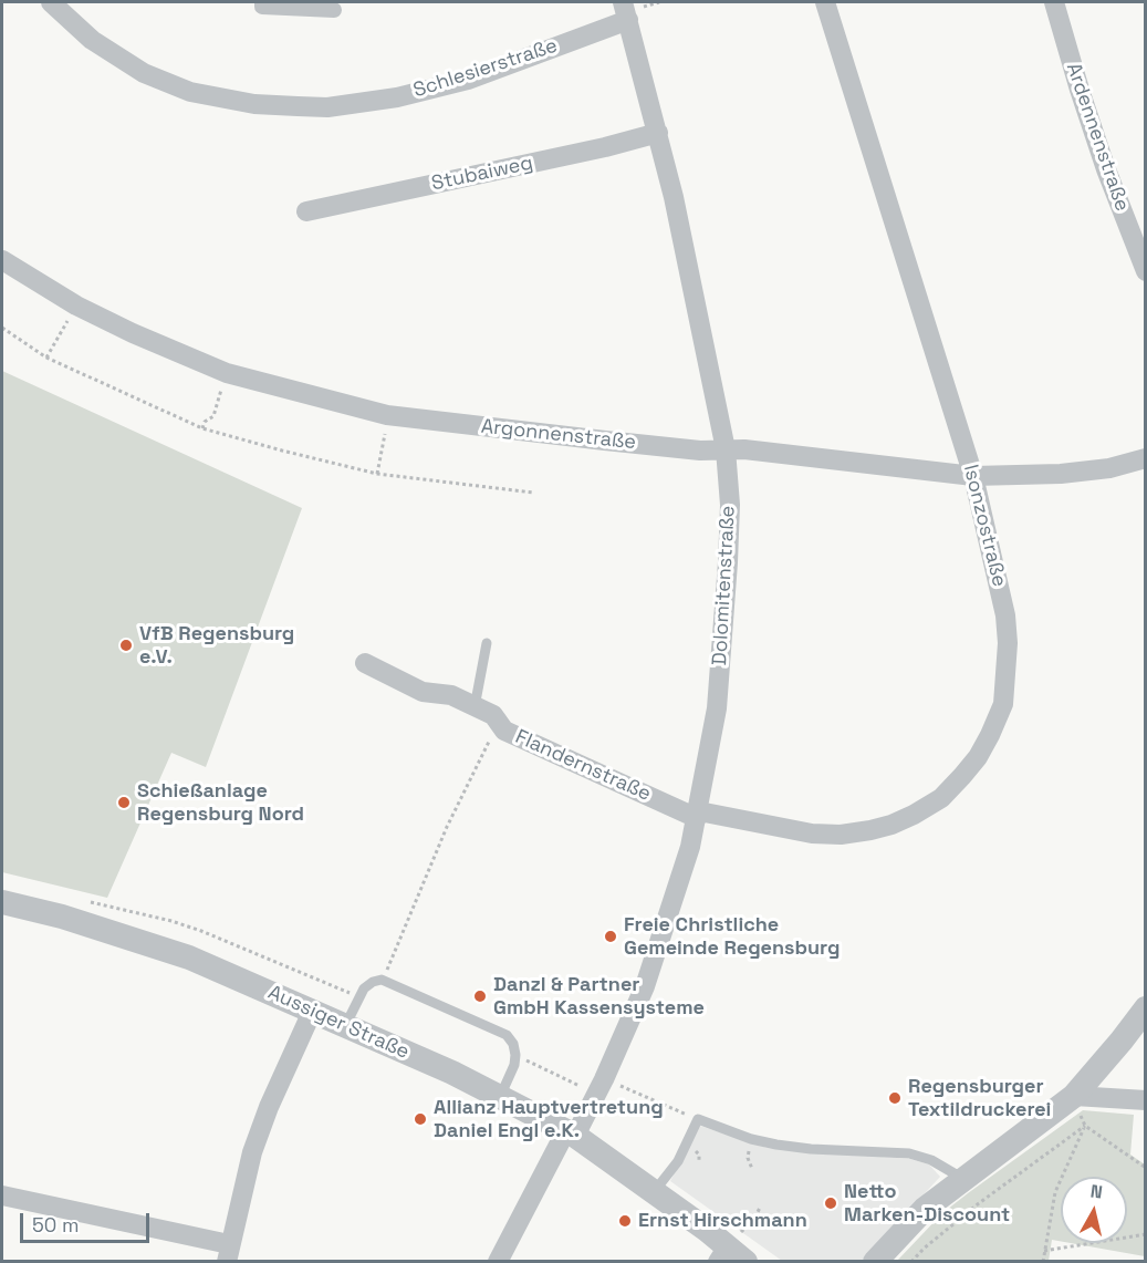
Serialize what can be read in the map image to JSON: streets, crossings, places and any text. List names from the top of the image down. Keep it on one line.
{"streets":{"street":["Schlesierstraße","Ardennenstraße","Stubaiweg","Argonnenstraße","Isonzostraße","Dolomitenstraße","Flandernstraße","Aussiger Straße"]},"crossings":[["Schlesierstraße","Dolomitenstraße"],["Stubaiweg","Dolomitenstraße"],["Argonnenstraße","Isonzostraße"],["Argonnenstraße","Dolomitenstraße"],["Isonzostraße","Dolomitenstraße"],["Isonzostraße","Flandernstraße"],["Dolomitenstraße","Flandernstraße"],["Dolomitenstraße","Aussiger Straße"]],"places":["VfB Regensburg e.V.","Schießanlage Regensburg Nord","Freie Christliche Gemeinde Regensburg","Danzl & Partner GmbH Kassensysteme","Regensburger Textildruckerei","Allianz Hauptvertretung Daniel Engl e.K.","Netto Marken-Discount","Ernst Hirschmann"],"scale_bar":"50 m","north":"top"}
